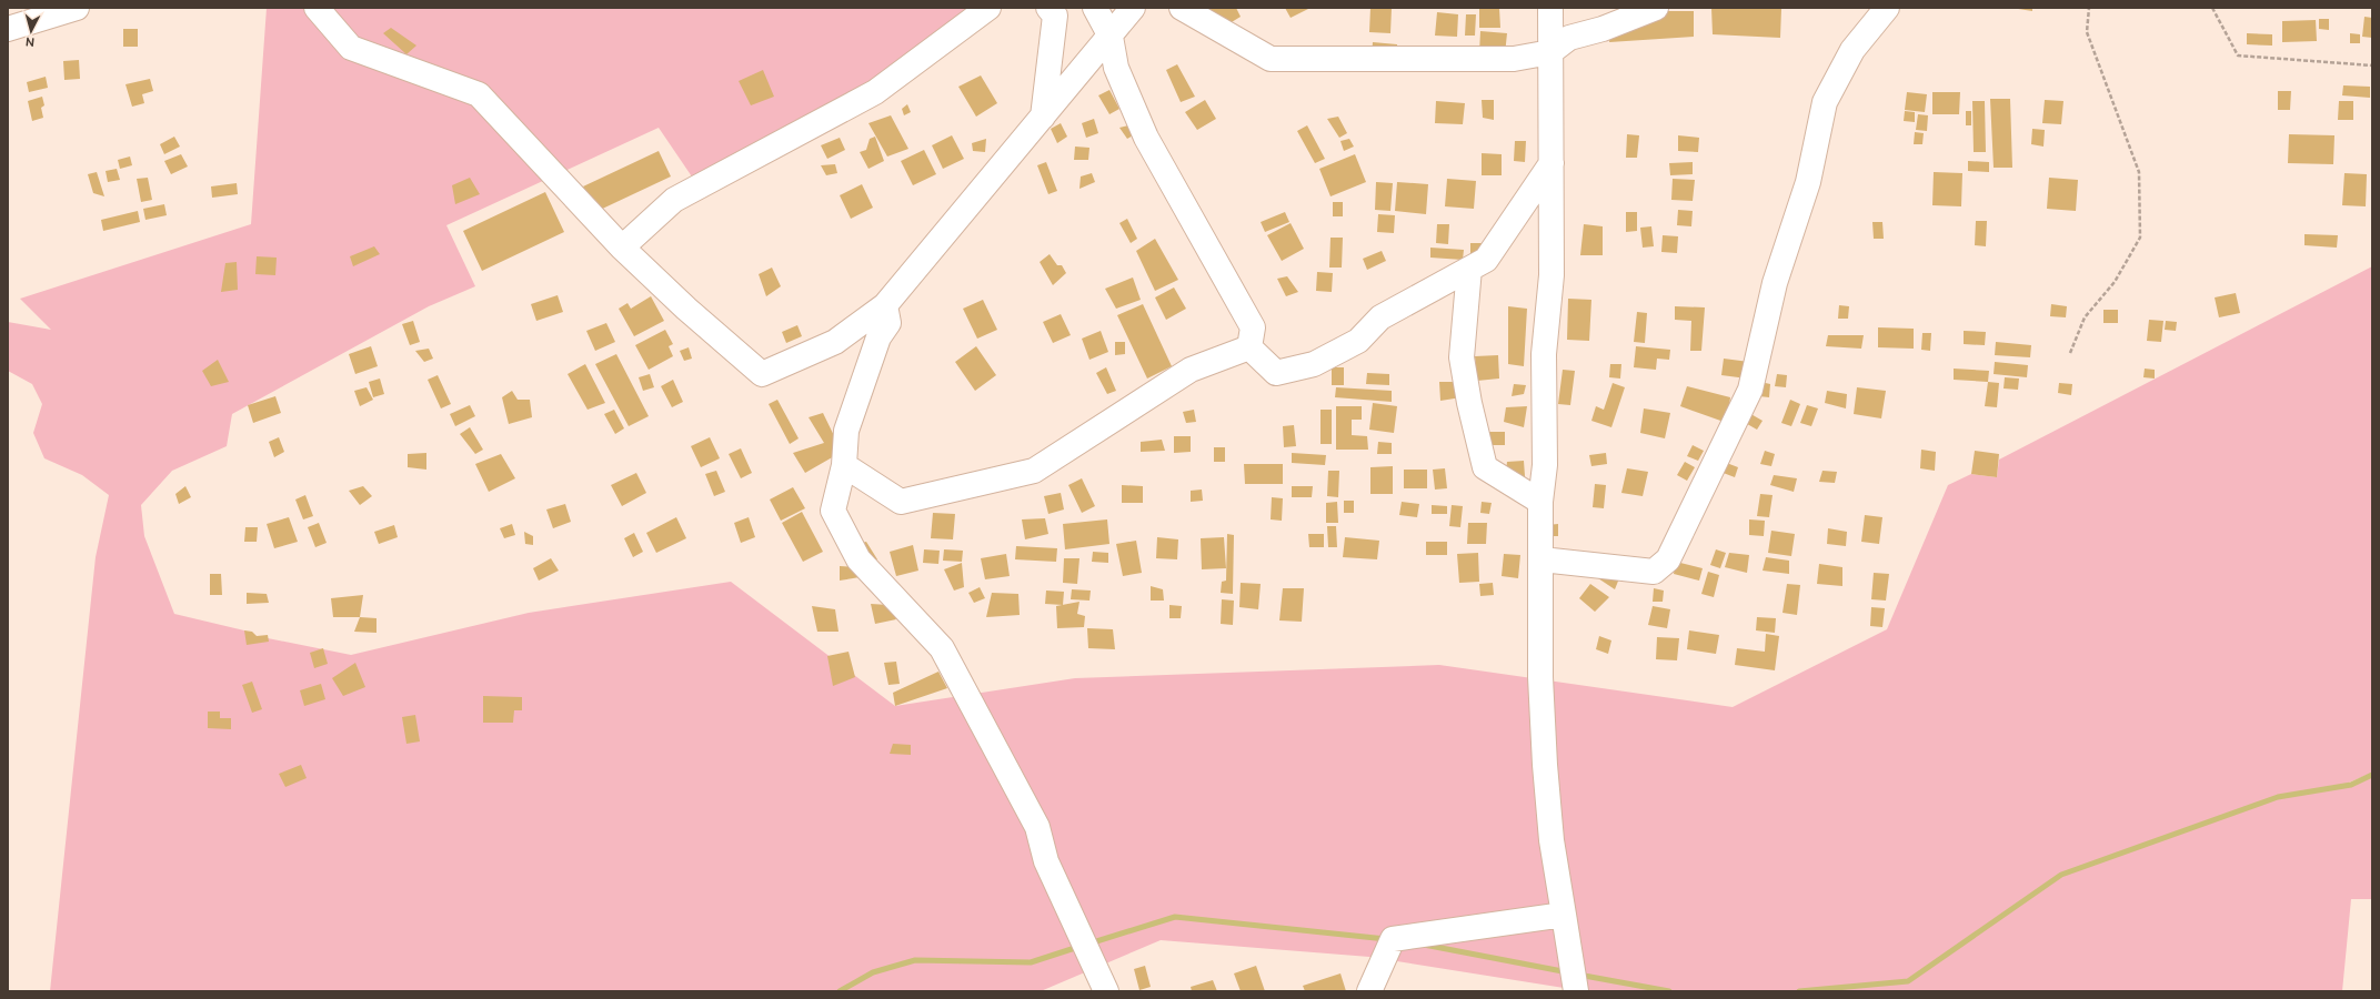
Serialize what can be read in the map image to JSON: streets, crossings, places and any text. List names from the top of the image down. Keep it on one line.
{"north":"bottom"}
